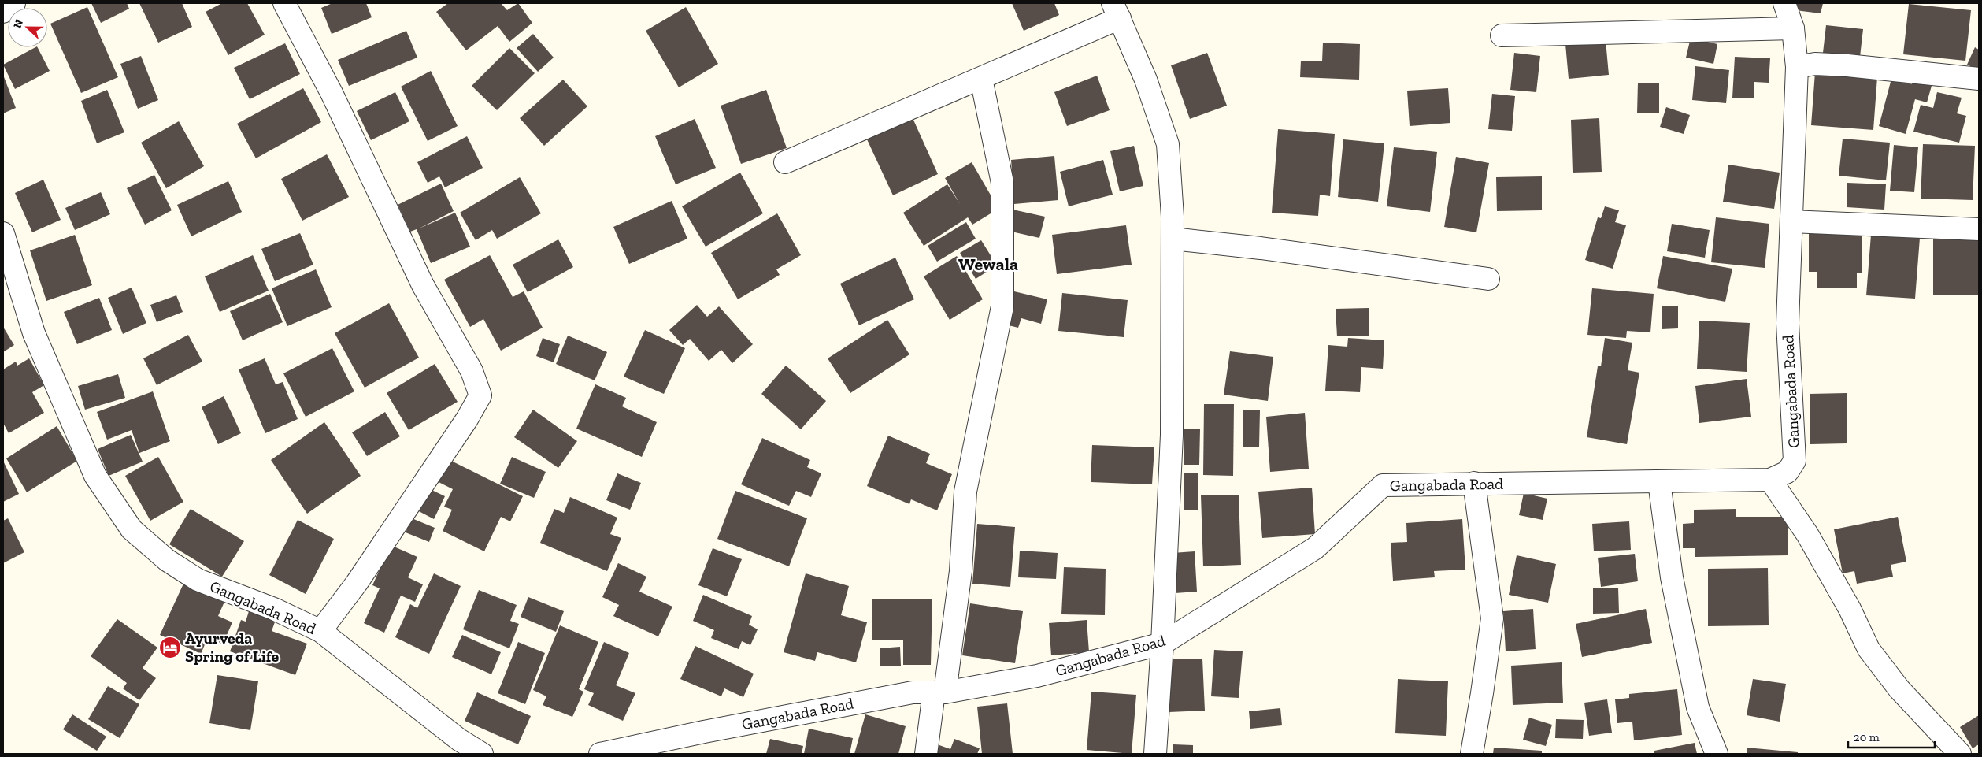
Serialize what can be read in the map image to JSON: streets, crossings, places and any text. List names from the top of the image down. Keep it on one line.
{"streets":{"street":["Gangabada Road"]},"districts":["Wewala"],"places":{"hotel":["Ayurveda Spring of Life"]},"scale_bar":"20 m","north":"left"}
